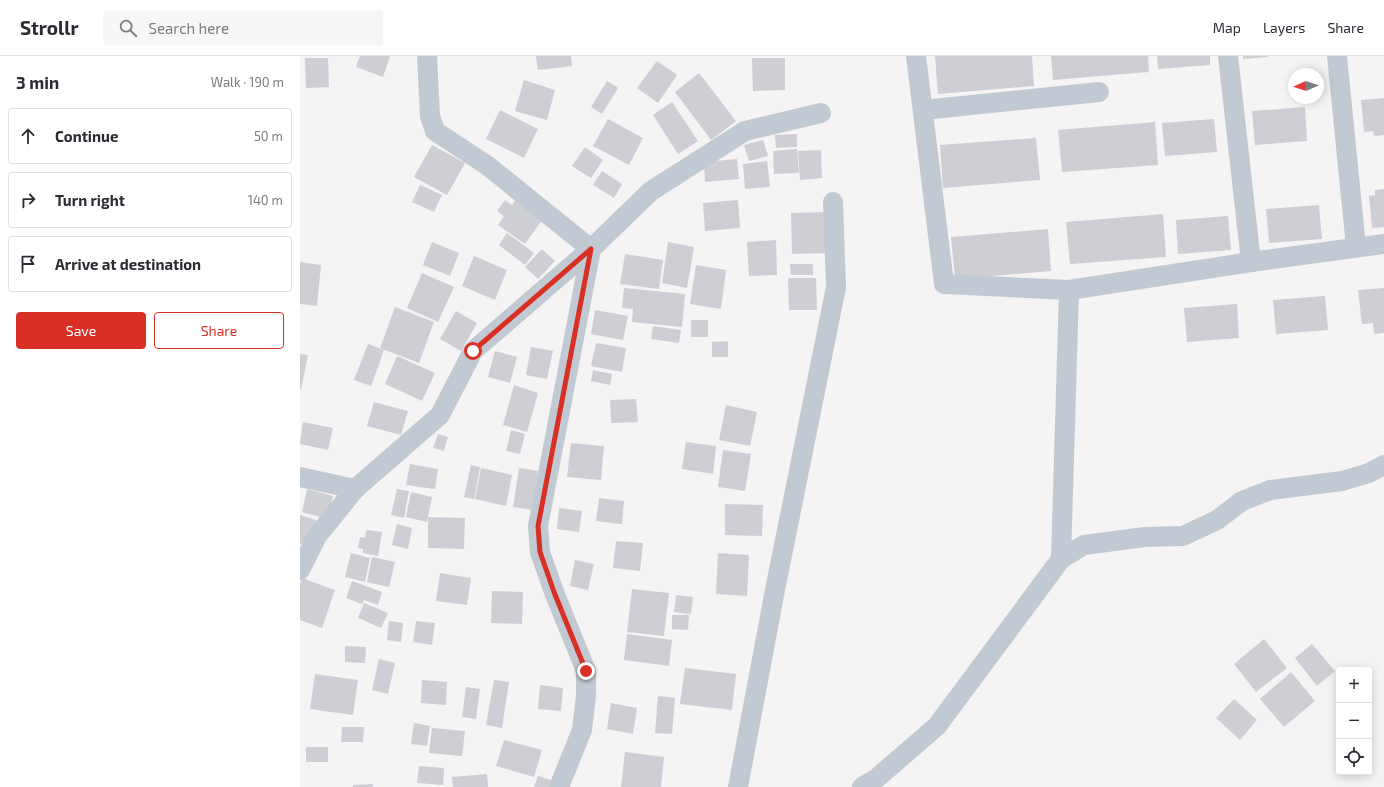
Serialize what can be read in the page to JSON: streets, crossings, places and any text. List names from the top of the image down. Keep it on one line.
{"north":"left","page":{"header":"Strollr","search":"Search here","nav":["Map","Layers","Share"],"heading":["3 min","Walk · 190 m"],"list":[["Continue","50 m"],["Turn right","140 m"],"Arrive at destination"],"buttons":["Save","Share"],"map_buttons":["+","−"]}}
